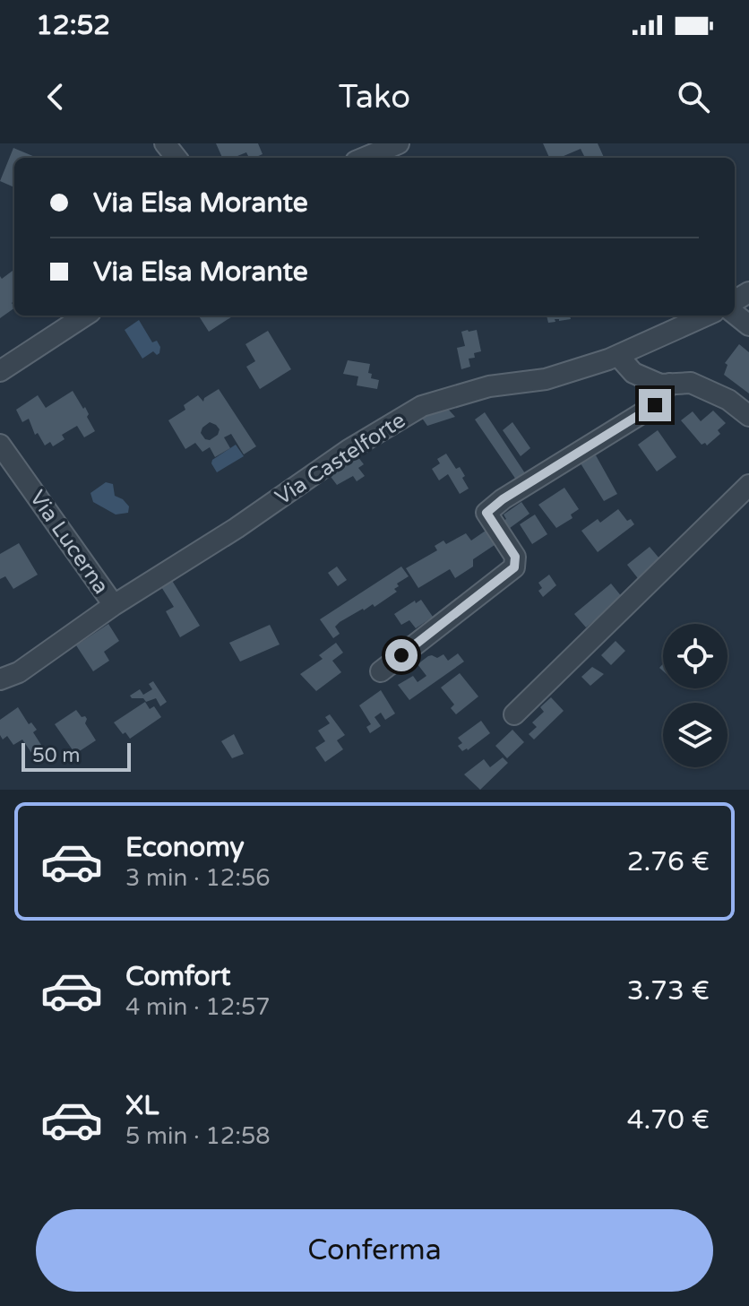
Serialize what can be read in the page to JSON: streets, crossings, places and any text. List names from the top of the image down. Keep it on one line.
{"streets":{"street":["Via Castelforte","Via Lucerna"]},"crossings":[["Via Castelforte","Via Lucerna"]],"scale_bar":"50 m","page":{"status":"12:52","header":"Tako","banner":["Via Elsa Morante","Via Elsa Morante"],"scale":"50 m","list":[{"name":"Economy","note":"3 min · 12:56","value":"2.76 €"},{"name":"Comfort","note":"4 min · 12:57","value":"3.73 €"},{"name":"XL","note":"5 min · 12:58","value":"4.70 €"}],"buttons":"Conferma"}}
